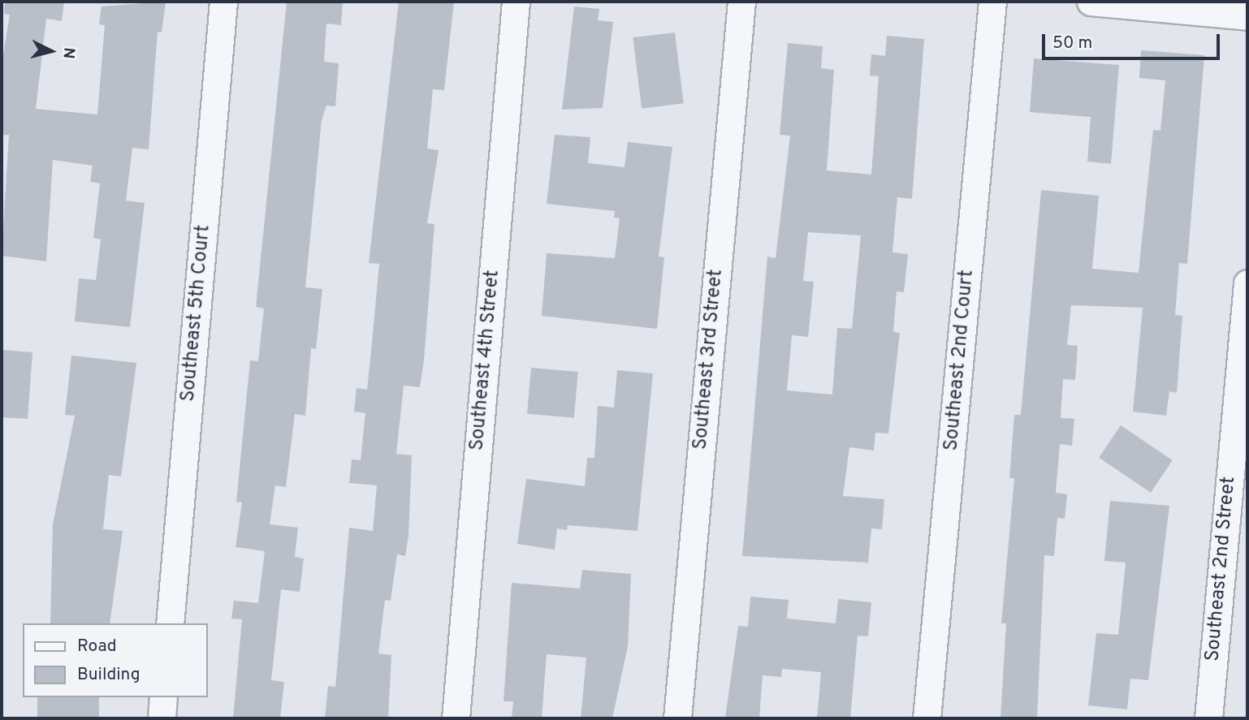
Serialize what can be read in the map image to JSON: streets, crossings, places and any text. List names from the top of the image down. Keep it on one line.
{"streets":{"street":["Southeast 5th Court","Southeast 3rd Street","Southeast 4th Street","Southeast 2nd Court","Southeast 2nd Street"]},"legend":["Road","Building"],"scale_bar":"50 m","north":"right"}
